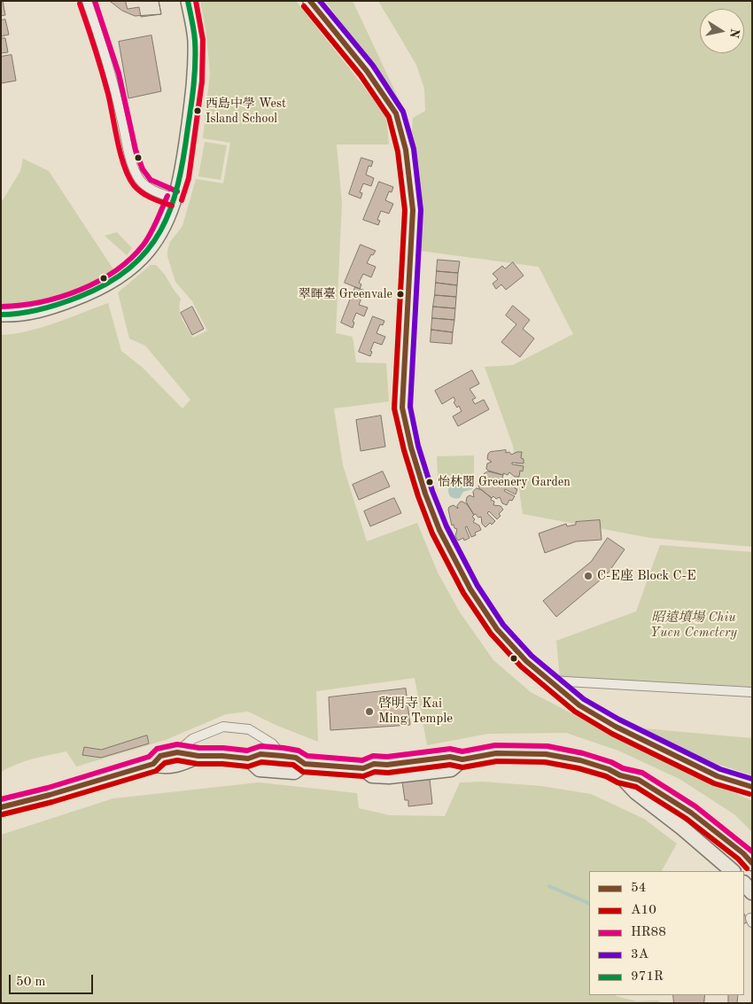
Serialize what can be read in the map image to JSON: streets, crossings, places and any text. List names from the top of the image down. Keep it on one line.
{"parks":["昭遠墳場 Chiu Yuen Cemetery"],"places":["西島中學 West Island School","翠暉臺 Greenvale","怡林閣 Greenery Garden","C-E座 Block C-E","啓明寺 Kai Ming Temple"],"lines":["transit line 54","transit line HR88","transit line 3A","transit line 971R","transit line A10"],"legend":["54","A10","HR88","3A","971R"],"scale_bar":"50 m","north":"right"}
